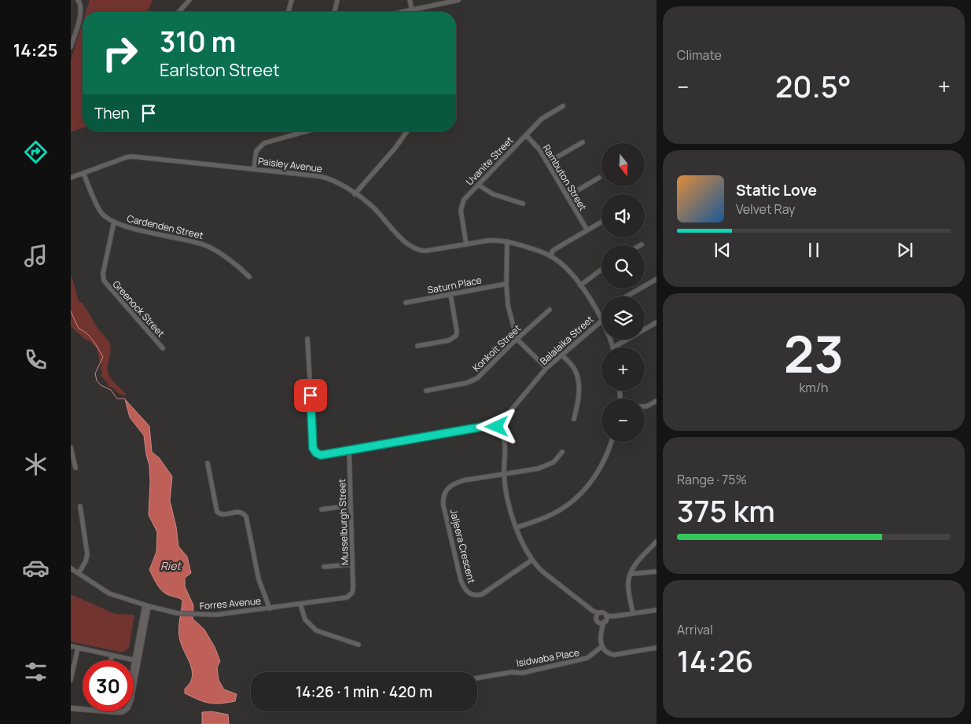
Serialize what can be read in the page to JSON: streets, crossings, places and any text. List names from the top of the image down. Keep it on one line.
{"streets":{"street":["Uvanite Street","Paisley Avenue","Rambuton Street","Cardenden Street","Saturn Place","Greenock Street","Balalaika Street","Konkoit Street","Musselburgh Street","Jaljeera Crescent","Forres Avenue","Isidwaba Place"]},"crossings":[["Uvanite Street","Paisley Avenue"],["Uvanite Street","Rambuton Street"],["Cardenden Street","Greenock Street"],["Balalaika Street","Jaljeera Crescent"],["Musselburgh Street","Forres Avenue"]],"water":["Riet"],"north":"bottom","page":{"tabs":"14:25","tile":["Climate",["23","km/h"],["Range · 75%","375 km"],["Arrival","14:26"]],"turn":["310 m","Earlston Street"],"heat":["−","20.5°","+"],"then":"Then","map_buttons":["+","−"],"song":["Static Love","Velvet Ray"],"limit":"30","trip":"14:26 · 1 min · 420 m"}}
